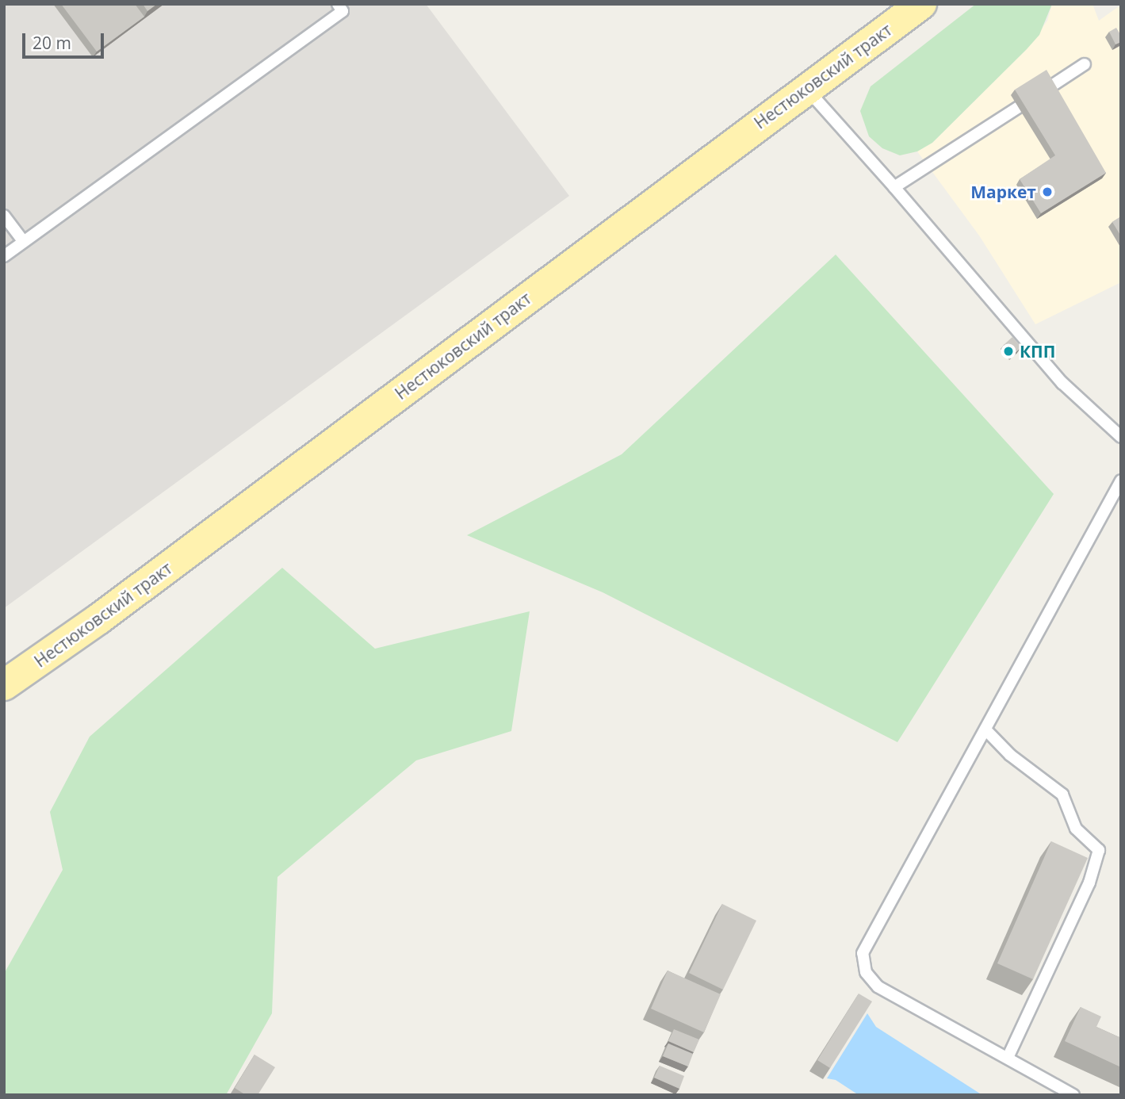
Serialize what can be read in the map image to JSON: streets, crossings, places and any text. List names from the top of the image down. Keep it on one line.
{"streets":{"main road":["Нестюковский тракт"]},"places":["Маркет","КПП"],"scale_bar":"20 m"}
